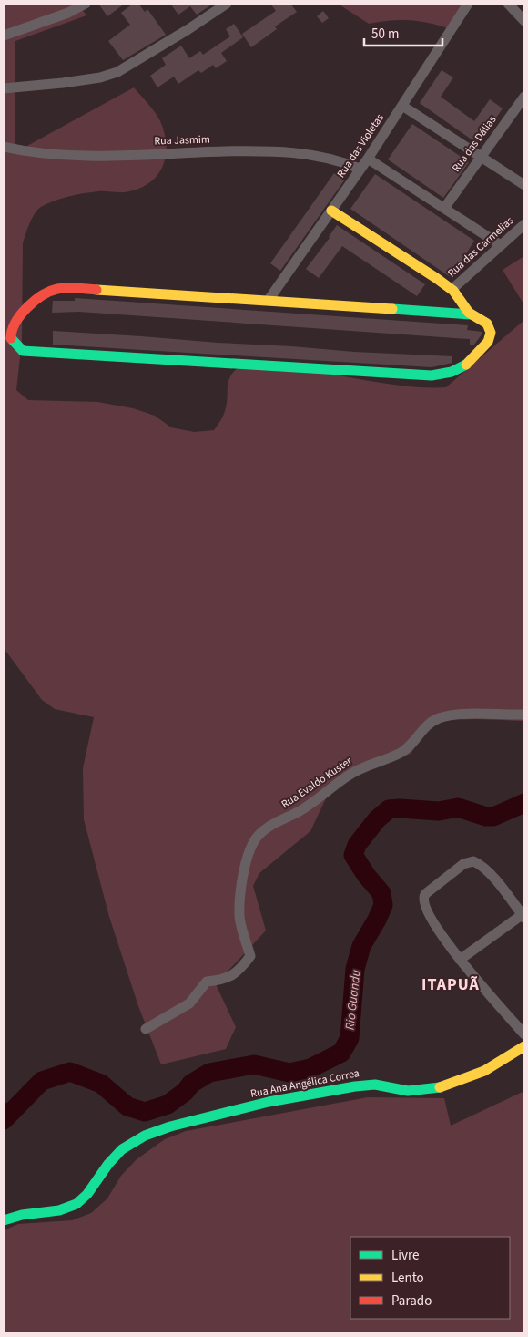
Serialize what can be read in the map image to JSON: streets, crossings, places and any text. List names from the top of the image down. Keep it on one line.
{"streets":{"street":["Rua Jasmim","Rua das Dálias","Rua das Violetas","Rua das Carmelias","Rua Evaldo Kuster","Rua Ana Angélica Correa"]},"crossings":[["Rua Jasmim","Rua das Violetas"]],"districts":["ITAPUÃ"],"water":["Rio Guandu"],"legend":["Livre","Lento","Parado"],"scale_bar":"50 m"}
